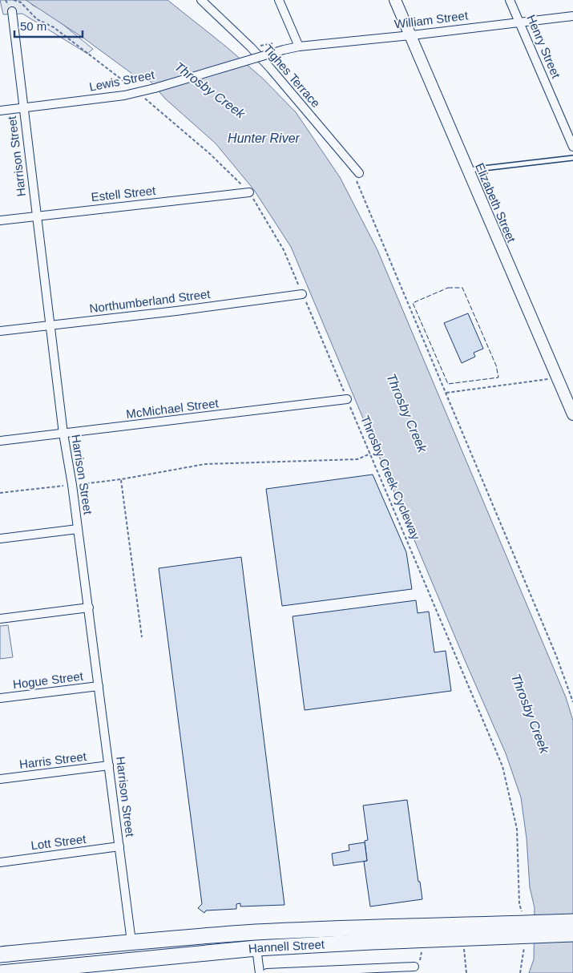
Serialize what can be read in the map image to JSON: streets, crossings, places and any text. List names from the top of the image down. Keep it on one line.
{"streets":{"highway":["Hannell Street"],"main road":["Elizabeth Street"],"street":["William Street","Henry Street","Tighes Terrace","Lewis Street","Harrison Street","Estell Street","Northumberland Street","McMichael Street","Hogue Street","Harris Street","Lott Street"],"path":["Throsby Creek Cycleway"]},"crossings":[["William Street","Henry Street"],["William Street","Lewis Street"],["William Street","Elizabeth Street"],["Lewis Street","Harrison Street"],["Harrison Street","Estell Street"],["Harrison Street","Northumberland Street"],["Harrison Street","McMichael Street"],["Harrison Street","Hogue Street"],["Harrison Street","Harris Street"],["Harrison Street","Lott Street"],["Harrison Street","Hannell Street"],["Estell Street","Throsby Creek Cycleway"],["Northumberland Street","Throsby Creek Cycleway"],["McMichael Street","Throsby Creek Cycleway"],["Throsby Creek Cycleway","Hannell Street"]],"water":["Throsby Creek","Hunter River"],"scale_bar":"50 m"}
